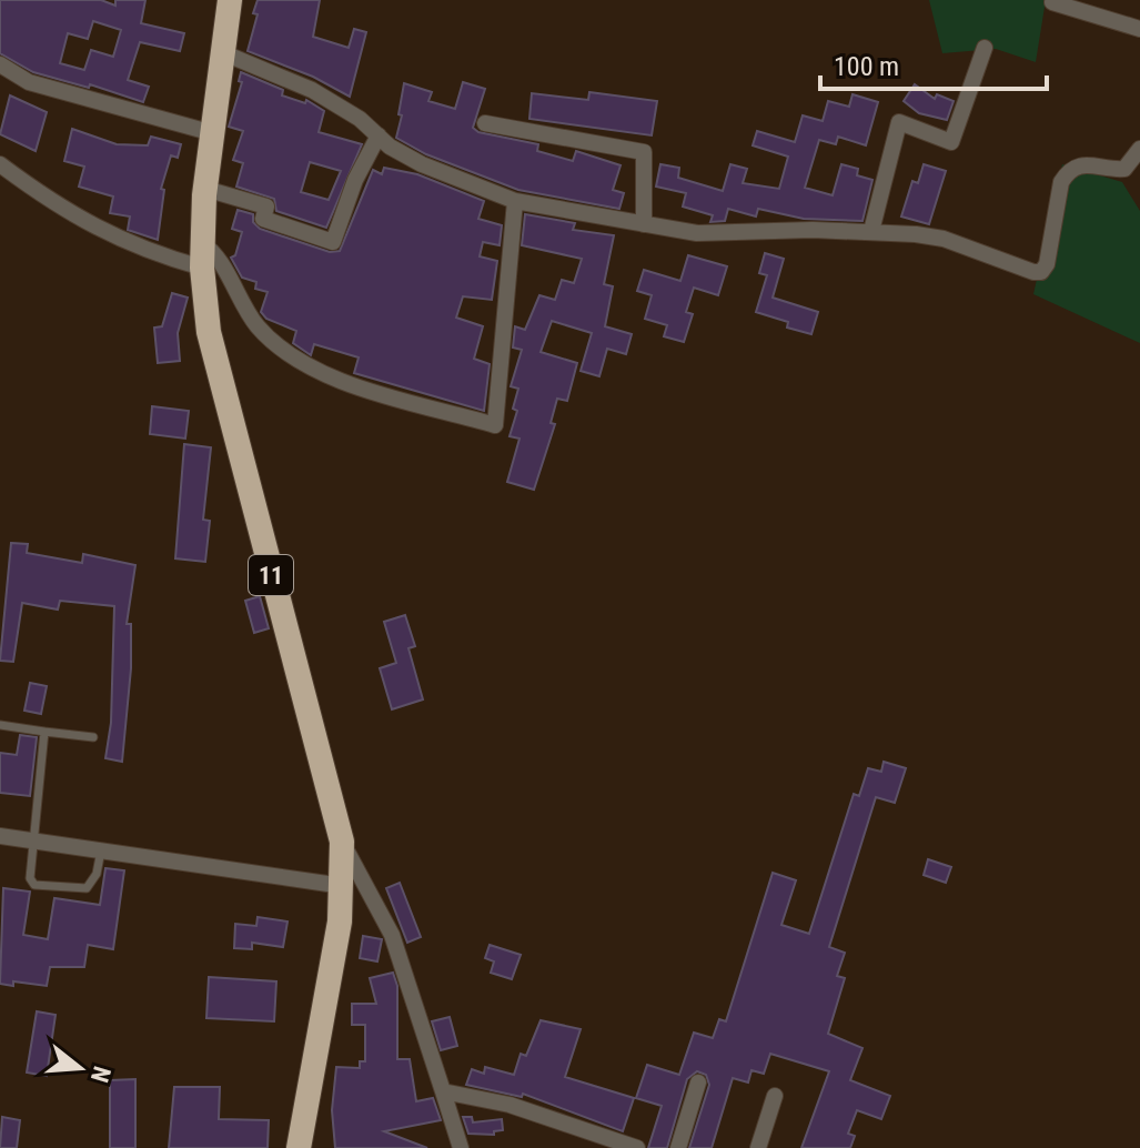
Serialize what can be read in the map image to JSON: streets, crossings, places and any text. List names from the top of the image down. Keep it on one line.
{"streets":{"highway":["11"]},"scale_bar":"100 m","north":"right"}
